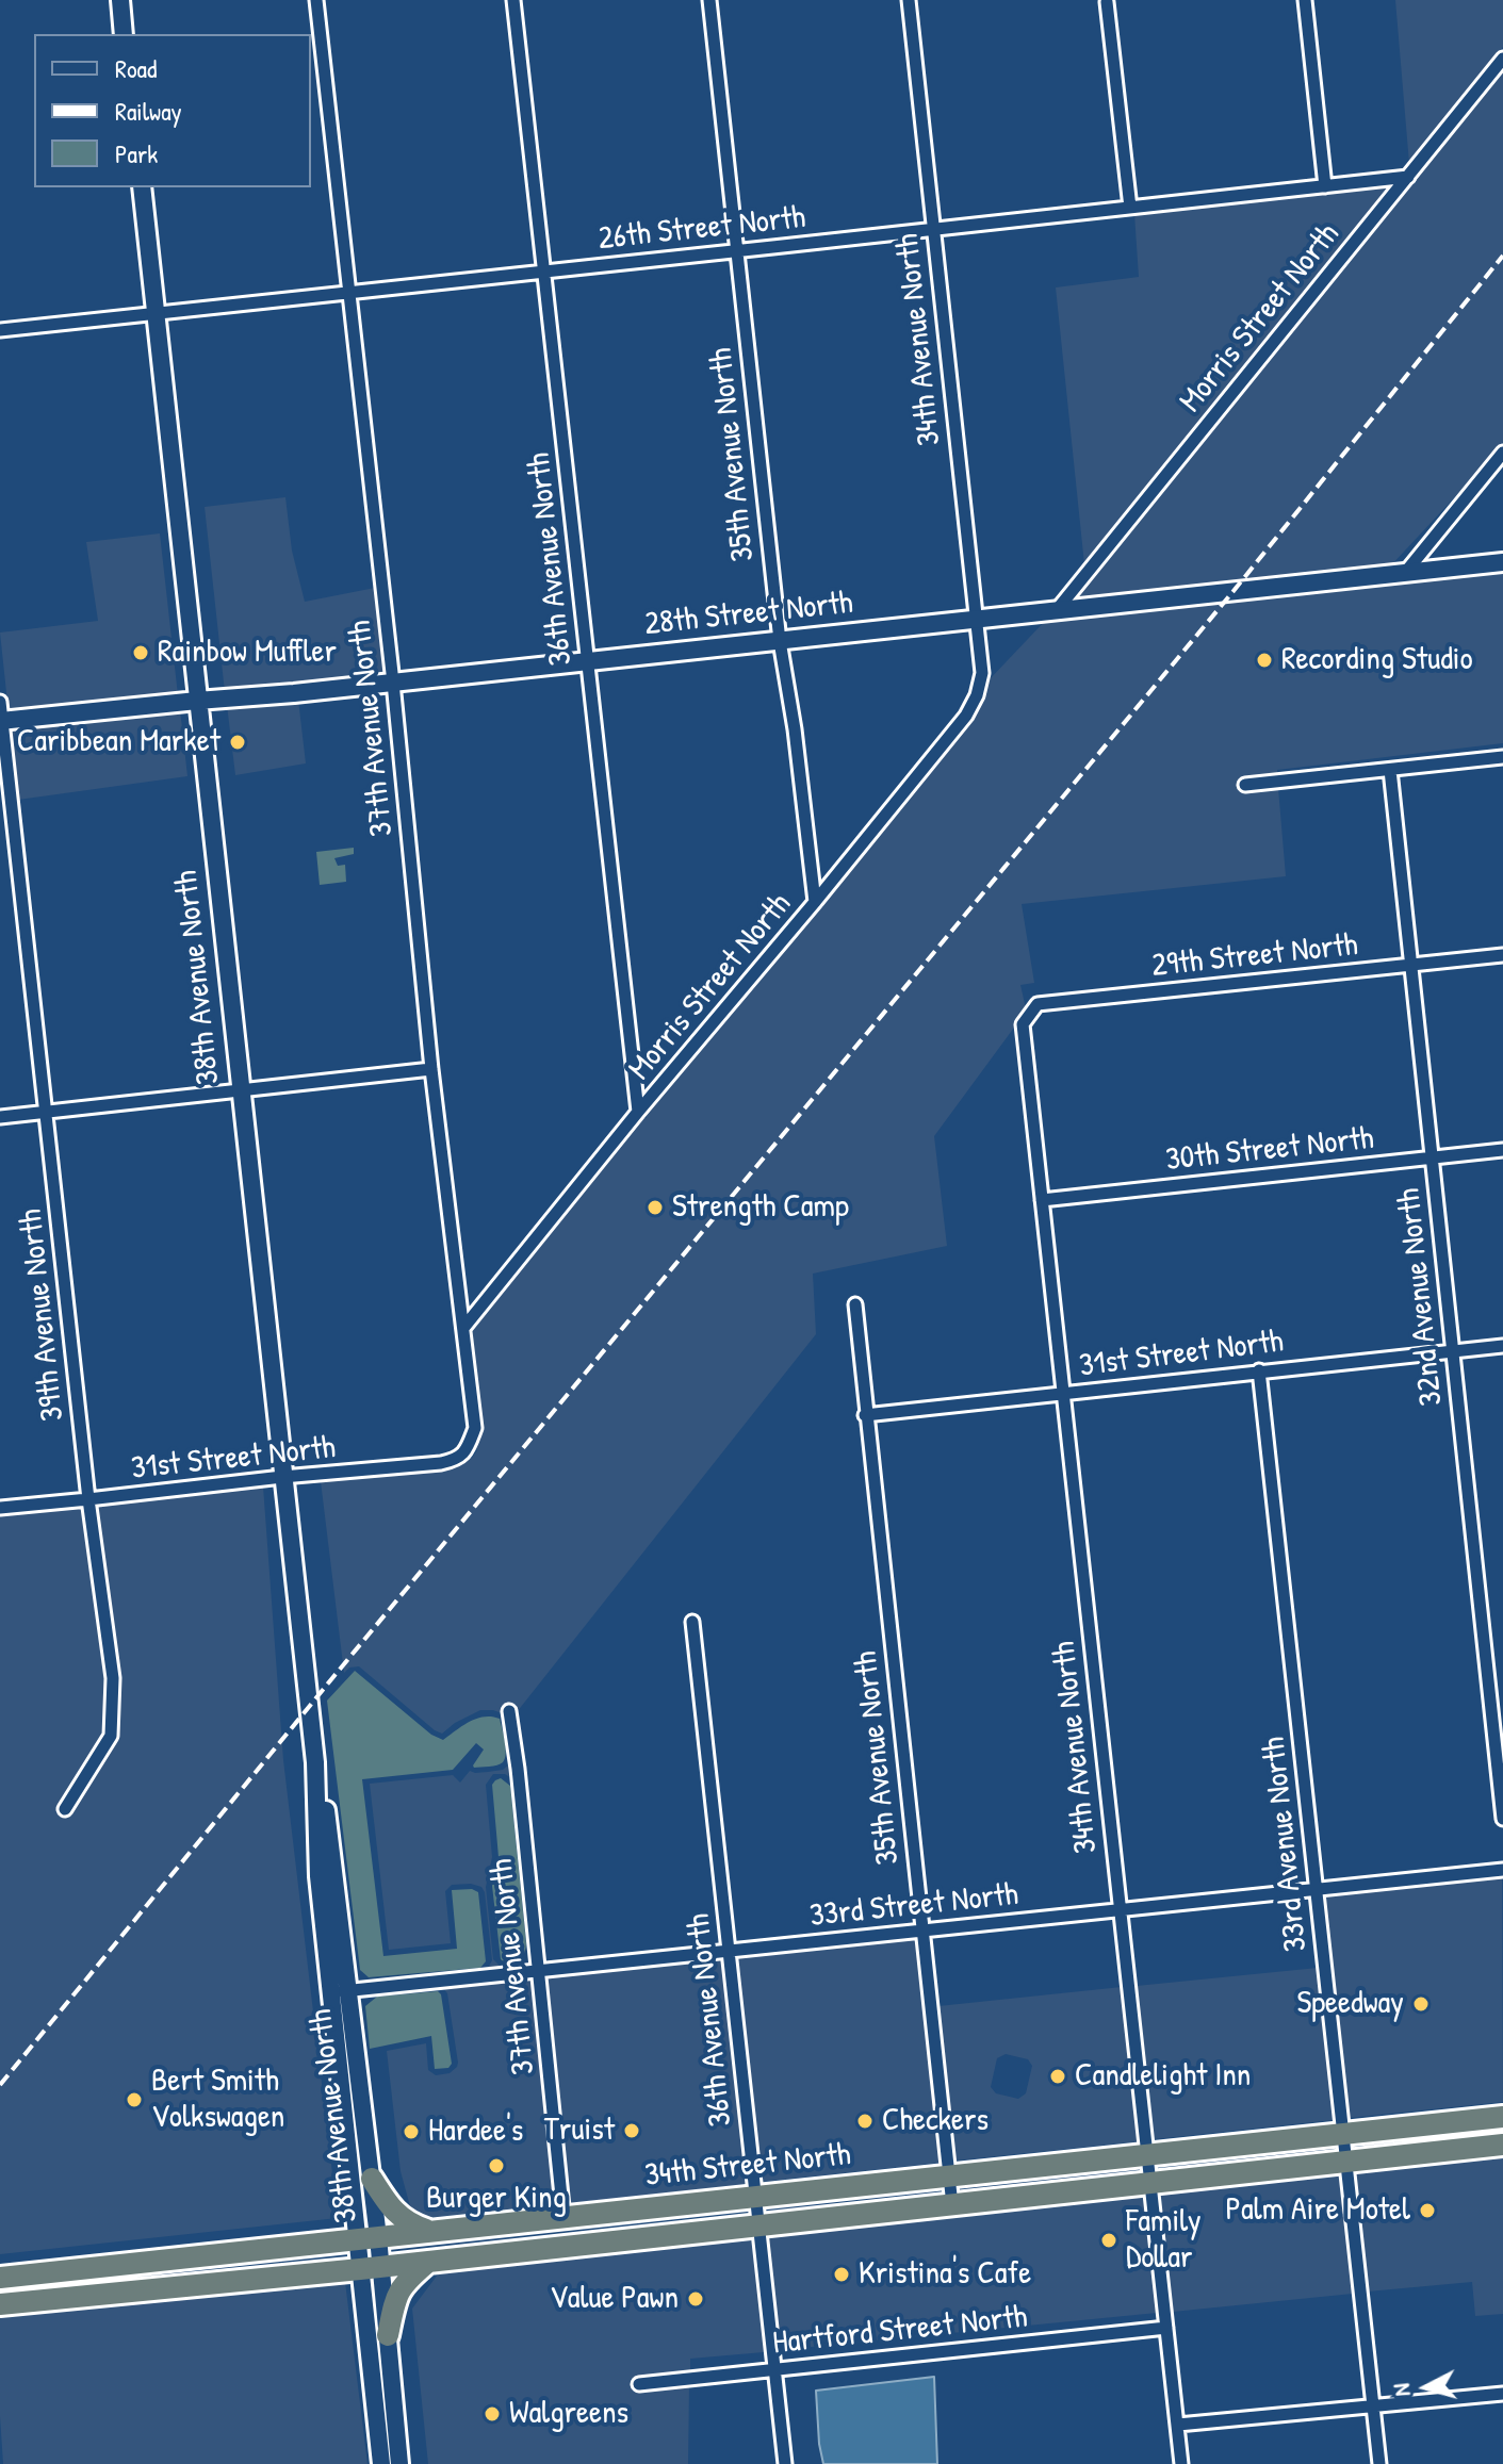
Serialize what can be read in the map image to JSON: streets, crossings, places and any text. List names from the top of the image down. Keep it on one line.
{"streets":{"highway":["34th Street North"],"main road":["28th Street North","38th Avenue North"],"street":["26th Street North","Morris Street North","34th Avenue North","35th Avenue North","36th Avenue North","37th Avenue North","29th Street North","30th Street North","32nd Avenue North","39th Avenue North","31st Street North","33rd Avenue North","33rd Street North","Hartford Street North"]},"crossings":[["26th Street North","Morris Street North"],["26th Street North","34th Avenue North"],["26th Street North","35th Avenue North"],["26th Street North","36th Avenue North"],["26th Street North","37th Avenue North"],["26th Street North","38th Avenue North"],["Morris Street North","34th Avenue North"],["Morris Street North","35th Avenue North"],["Morris Street North","36th Avenue North"],["Morris Street North","28th Street North"],["Morris Street North","37th Avenue North"],["34th Avenue North","28th Street North"],["34th Avenue North","29th Street North"],["34th Avenue North","30th Street North"],["34th Avenue North","31st Street North"],["34th Avenue North","33rd Street North"],["34th Avenue North","34th Street North"],["34th Avenue North","Hartford Street North"],["35th Avenue North","28th Street North"],["35th Avenue North","31st Street North"],["35th Avenue North","33rd Street North"],["35th Avenue North","34th Street North"],["36th Avenue North","28th Street North"],["36th Avenue North","33rd Street North"],["36th Avenue North","34th Street North"],["36th Avenue North","Hartford Street North"],["28th Street North","37th Avenue North"],["28th Street North","38th Avenue North"],["28th Street North","39th Avenue North"],["37th Avenue North","31st Street North"],["37th Avenue North","33rd Street North"],["37th Avenue North","34th Street North"],["29th Street North","32nd Avenue North"],["38th Avenue North","31st Street North"],["38th Avenue North","33rd Street North"],["38th Avenue North","34th Street North"],["30th Street North","32nd Avenue North"],["32nd Avenue North","31st Street North"],["39th Avenue North","31st Street North"],["31st Street North","33rd Avenue North"],["33rd Avenue North","33rd Street North"],["33rd Avenue North","34th Street North"]],"places":["Rainbow Muffler","Recording Studio","Caribbean Market","Strength Camp","Speedway","Candlelight Inn","Bert Smith Volkswagen","Checkers","Truist","Hardee's","Burger King","Palm Aire Motel","Family Dollar","Kristina's Cafe","Value Pawn","Walgreens"],"legend":["Road","Railway","Park"],"north":"left"}
